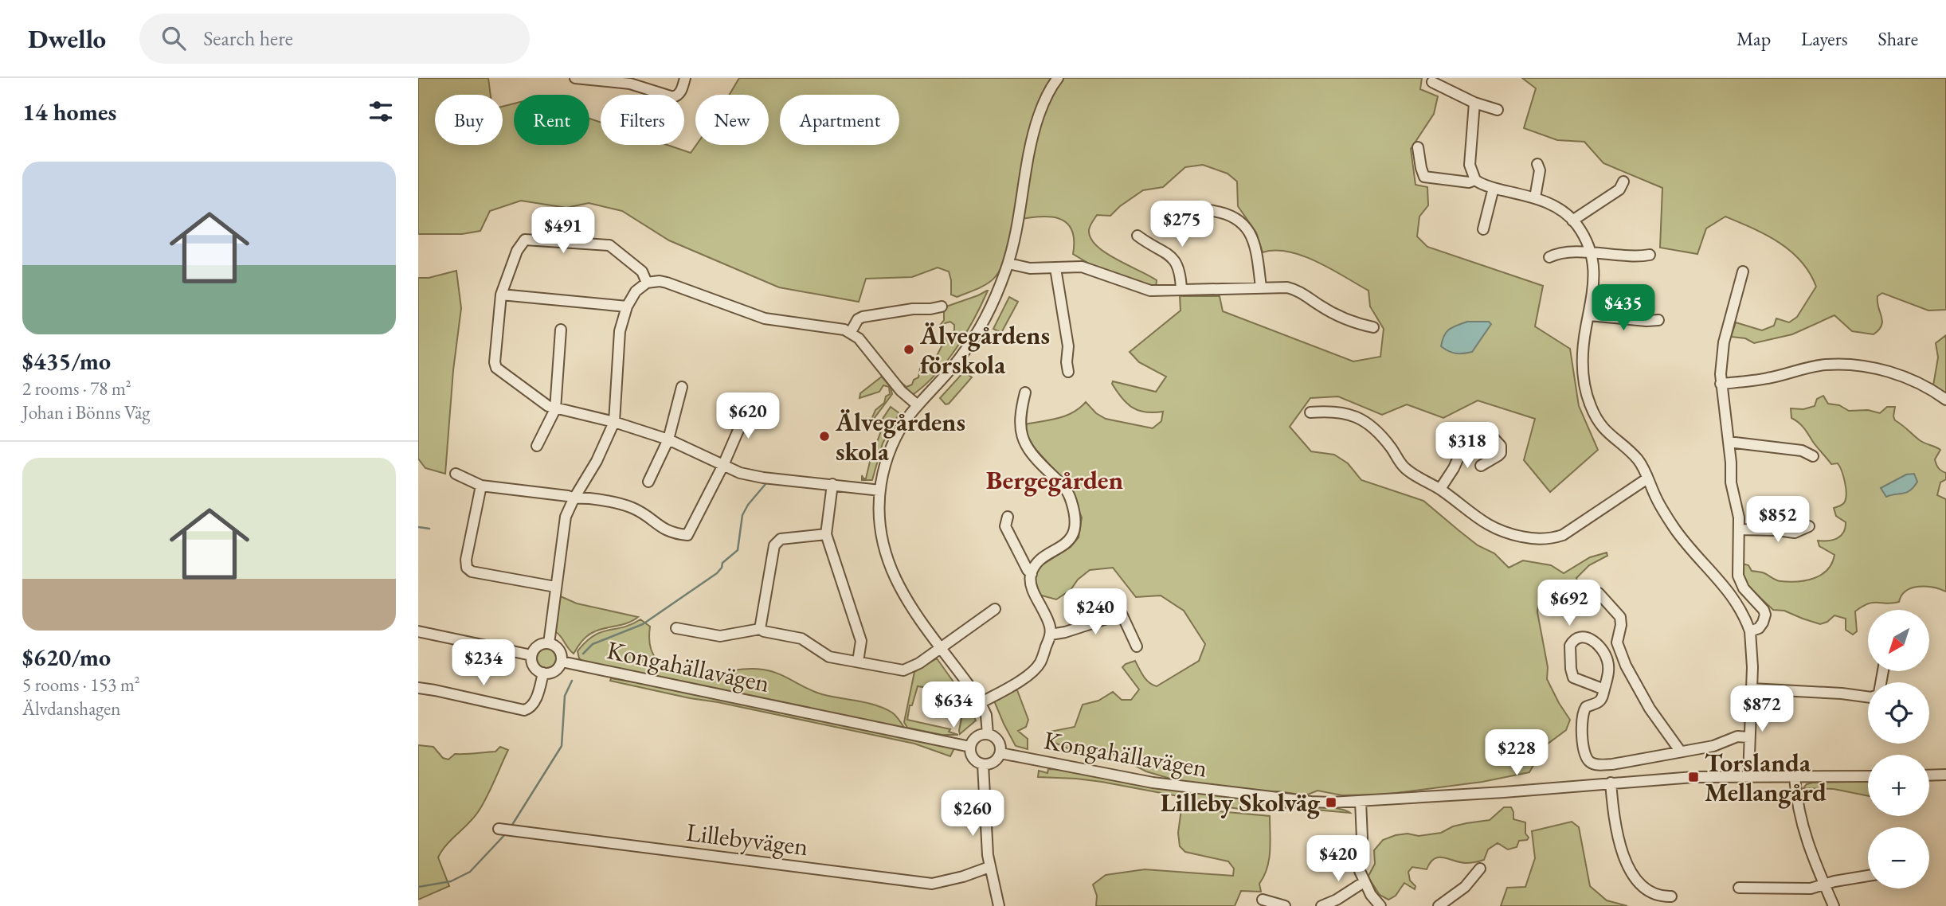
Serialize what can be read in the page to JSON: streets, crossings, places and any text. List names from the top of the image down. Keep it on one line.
{"streets":{"street":["Kongahällavägen","Lillebyvägen"]},"districts":["Bergegården"],"places":{"other":["Älvegårdens förskola","Älvegårdens skola"],"transit":["Torslanda Mellangård","Lilleby Skolväg"]},"north":"bottom left","page":{"header":"Dwello","search":"Search here","nav":["Map","Layers","Share"],"heading":"14 homes","chip":["Buy","Rent","Filters","New","Apartment"],"list":[{"name":"$435/mo","note":"2 rooms · 78 m² · Johan i Bönns Väg"},{"name":"$620/mo","note":"5 rooms · 153 m² · Älvdanshagen"}],"price":["$275","$491","$435","$620","$318","$852","$692","$240","$234","$634","$872","$228","$260","$420"],"map_buttons":["+","−"]}}
